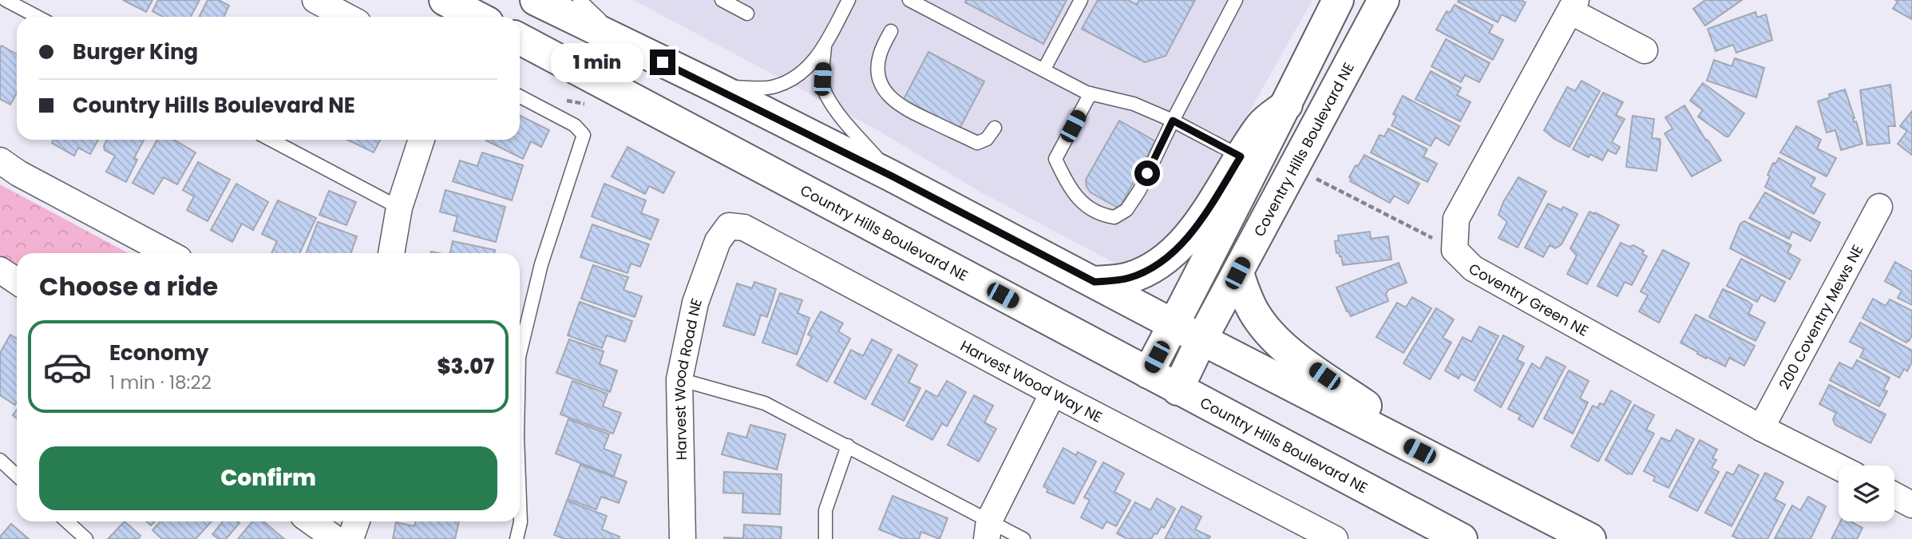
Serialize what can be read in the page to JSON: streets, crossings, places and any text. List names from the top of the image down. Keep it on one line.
{"streets":{"main road":["Coventry Hills Boulevard NE","Country Hills Boulevard NE"],"street":["Coventry Green NE","200 Coventry Mews NE","Harvest Wood Road NE","Harvest Wood Way NE"]},"crossings":[["Coventry Hills Boulevard NE","Country Hills Boulevard NE"],["Coventry Green NE","200 Coventry Mews NE"],["Harvest Wood Road NE","Harvest Wood Way NE"]],"page":{"banner":["Burger King","Country Hills Boulevard NE"],"bubble":"1 min","heading":"Choose a ride","list":[{"name":"Economy","note":"1 min · 18:22","value":"$3.07"}],"buttons":"Confirm"}}
